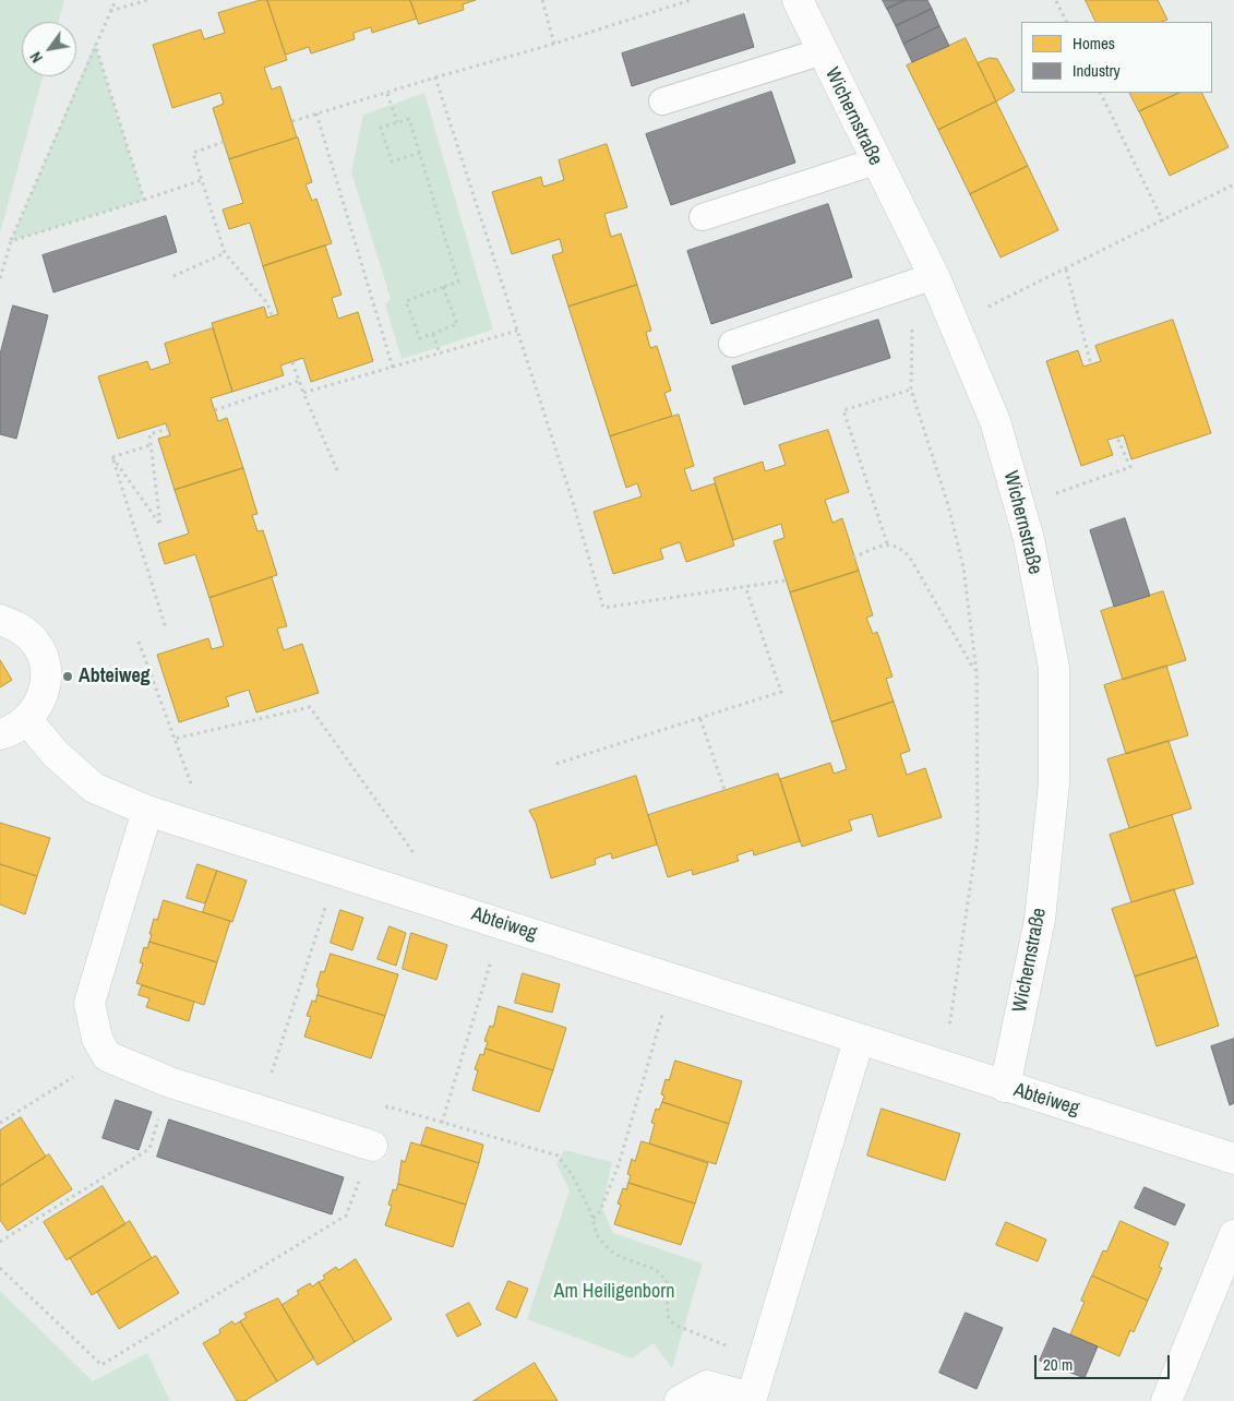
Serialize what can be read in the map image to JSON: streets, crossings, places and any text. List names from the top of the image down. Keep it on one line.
{"streets":{"street":["Wichernstraße","Abteiweg"]},"crossings":[["Wichernstraße","Abteiweg"]],"parks":["Am Heiligenborn"],"places":["Abteiweg"],"legend":["Homes","Industry"],"scale_bar":"20 m","north":"bottom left"}
